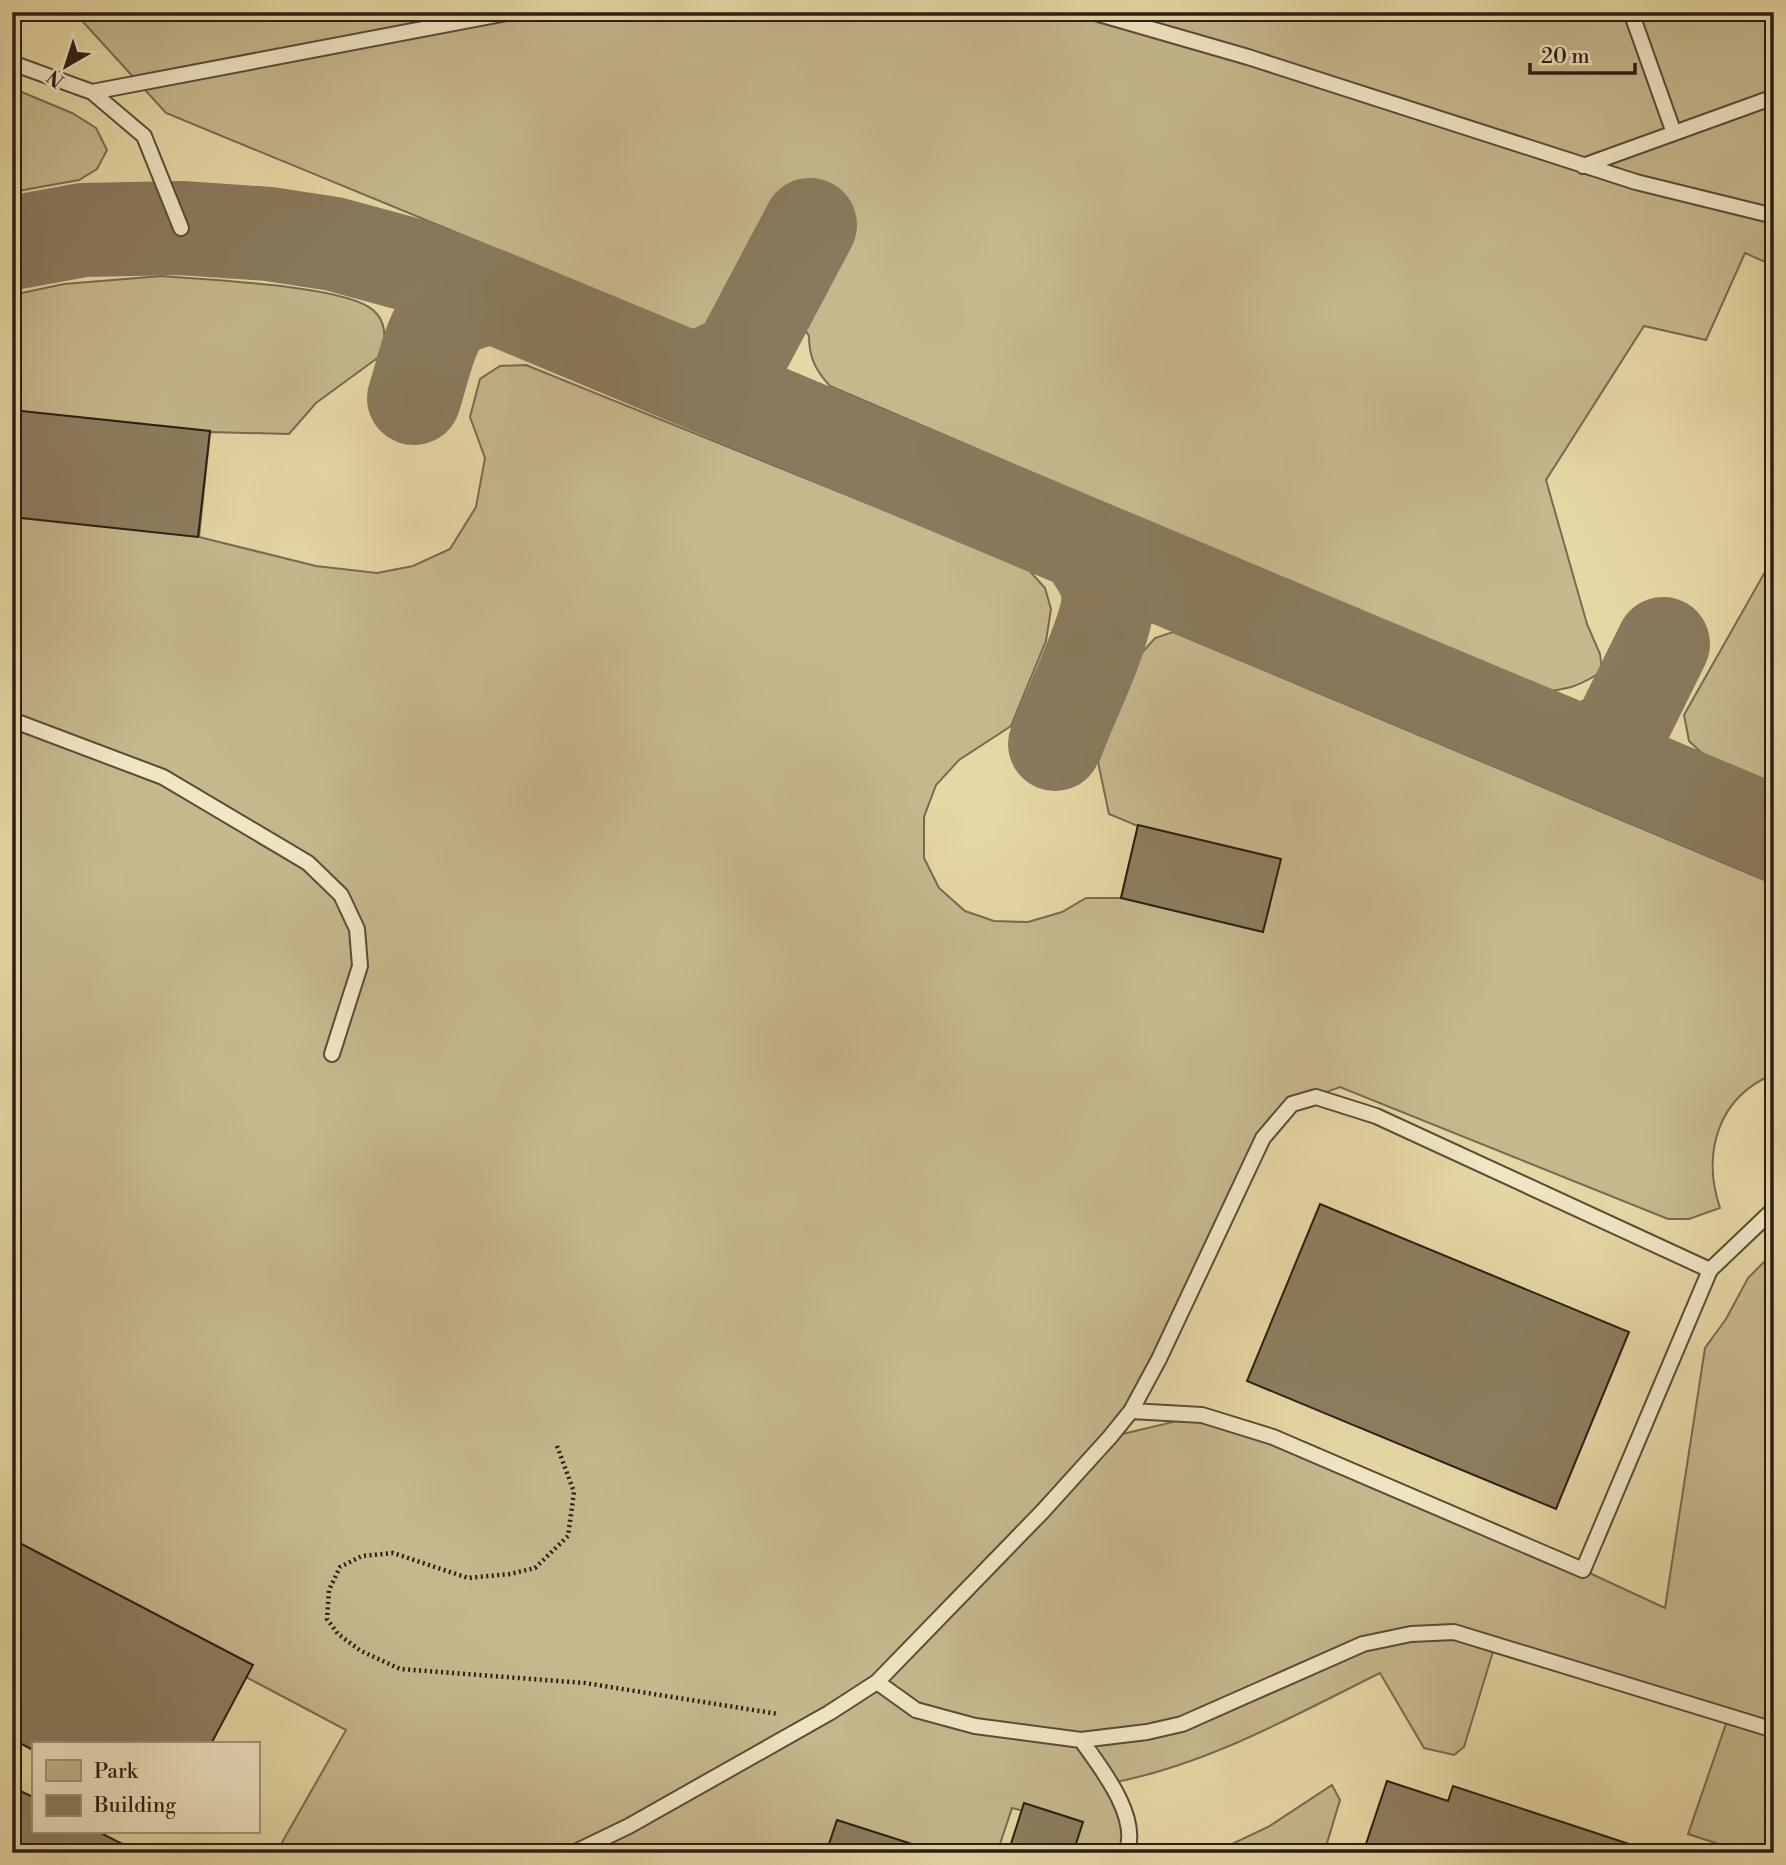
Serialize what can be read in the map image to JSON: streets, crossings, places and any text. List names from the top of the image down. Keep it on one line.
{"legend":["Park","Building"],"scale_bar":"20 m","north":"bottom left"}
